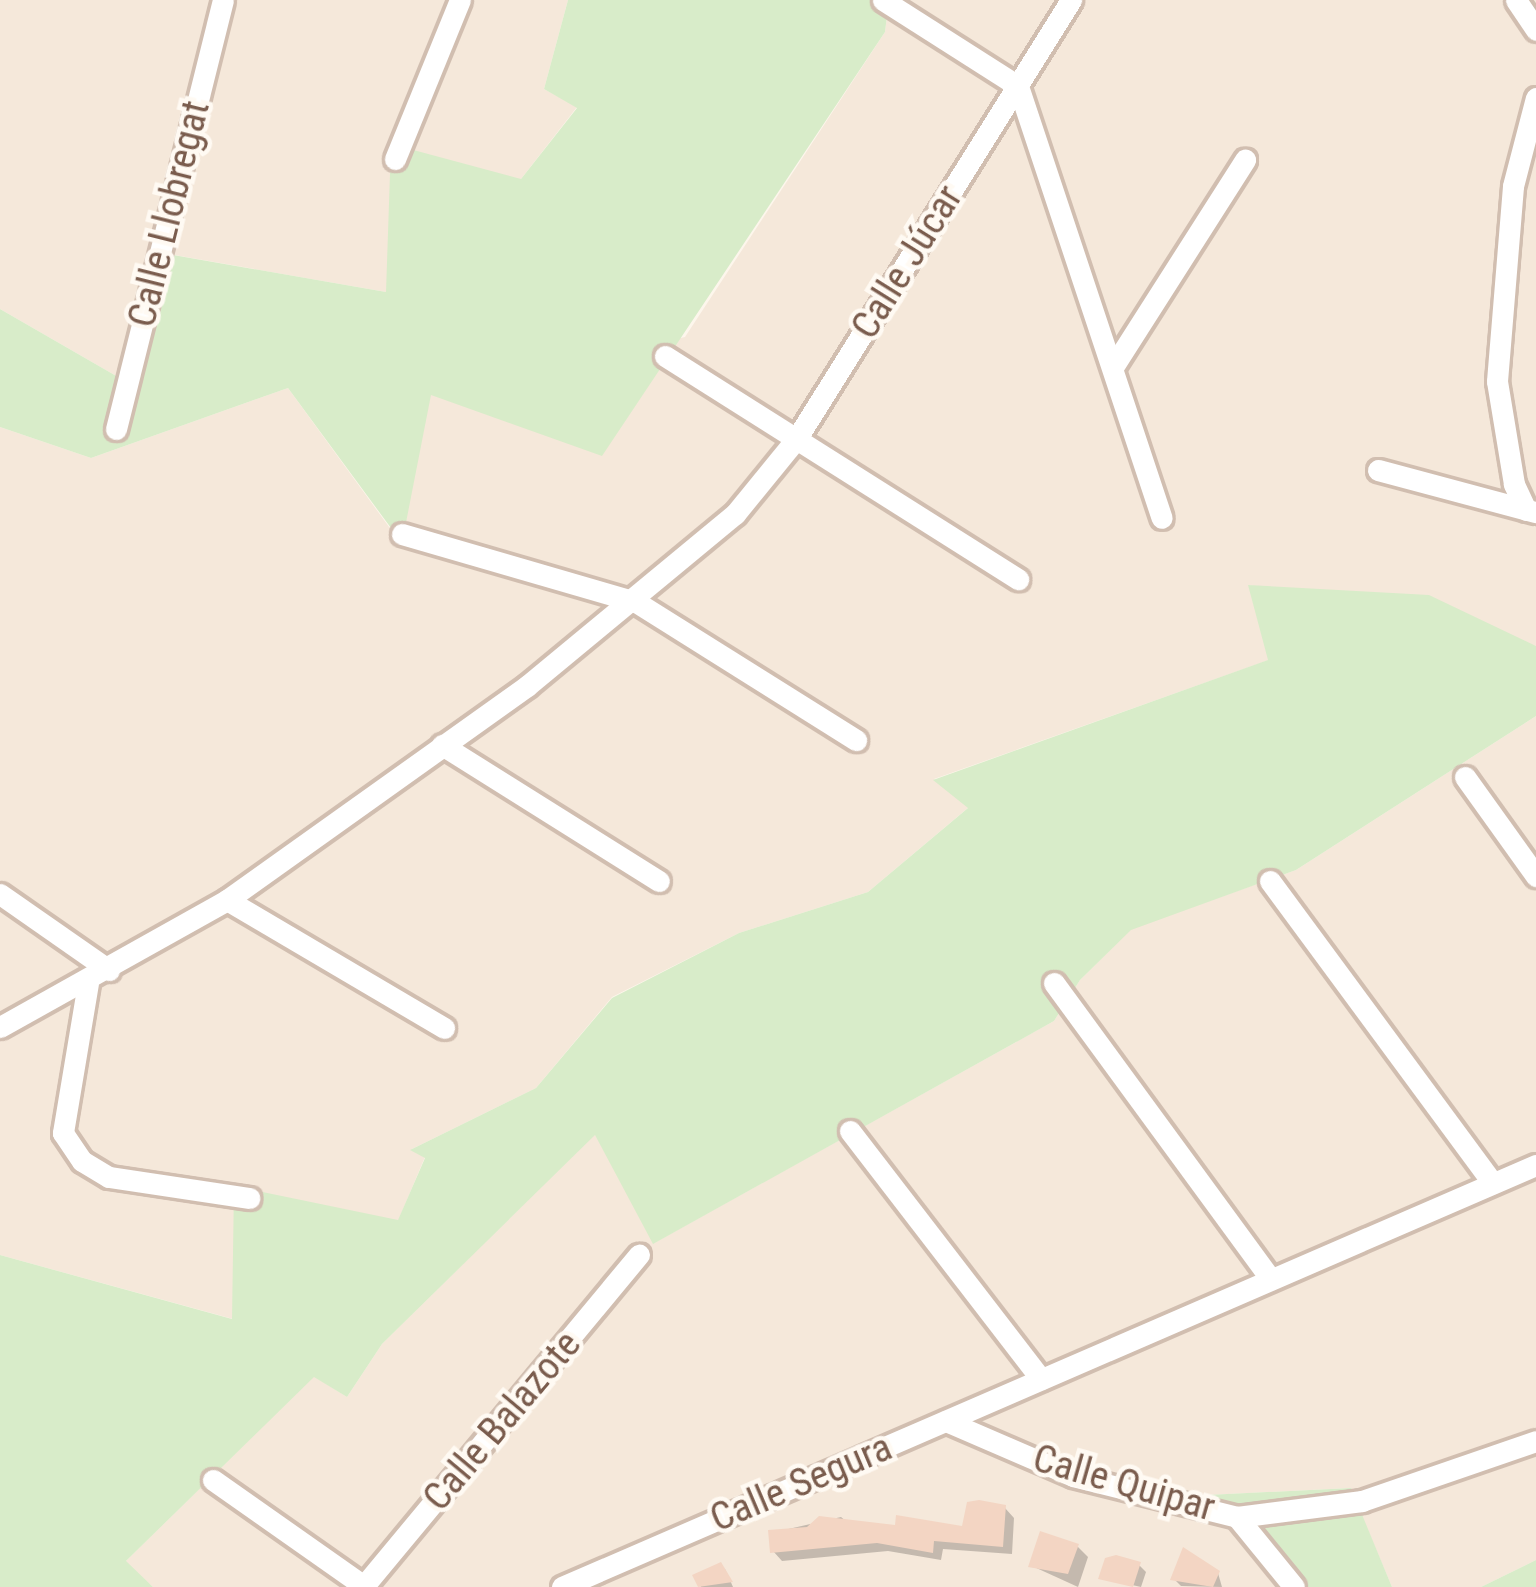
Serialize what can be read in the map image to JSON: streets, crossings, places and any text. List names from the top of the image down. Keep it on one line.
{"streets":{"street":["Calle Llobregat","Calle Júcar","Calle Balazote","Calle Segura","Calle Quipar"]},"crossings":[["Calle Segura","Calle Quipar"]]}
